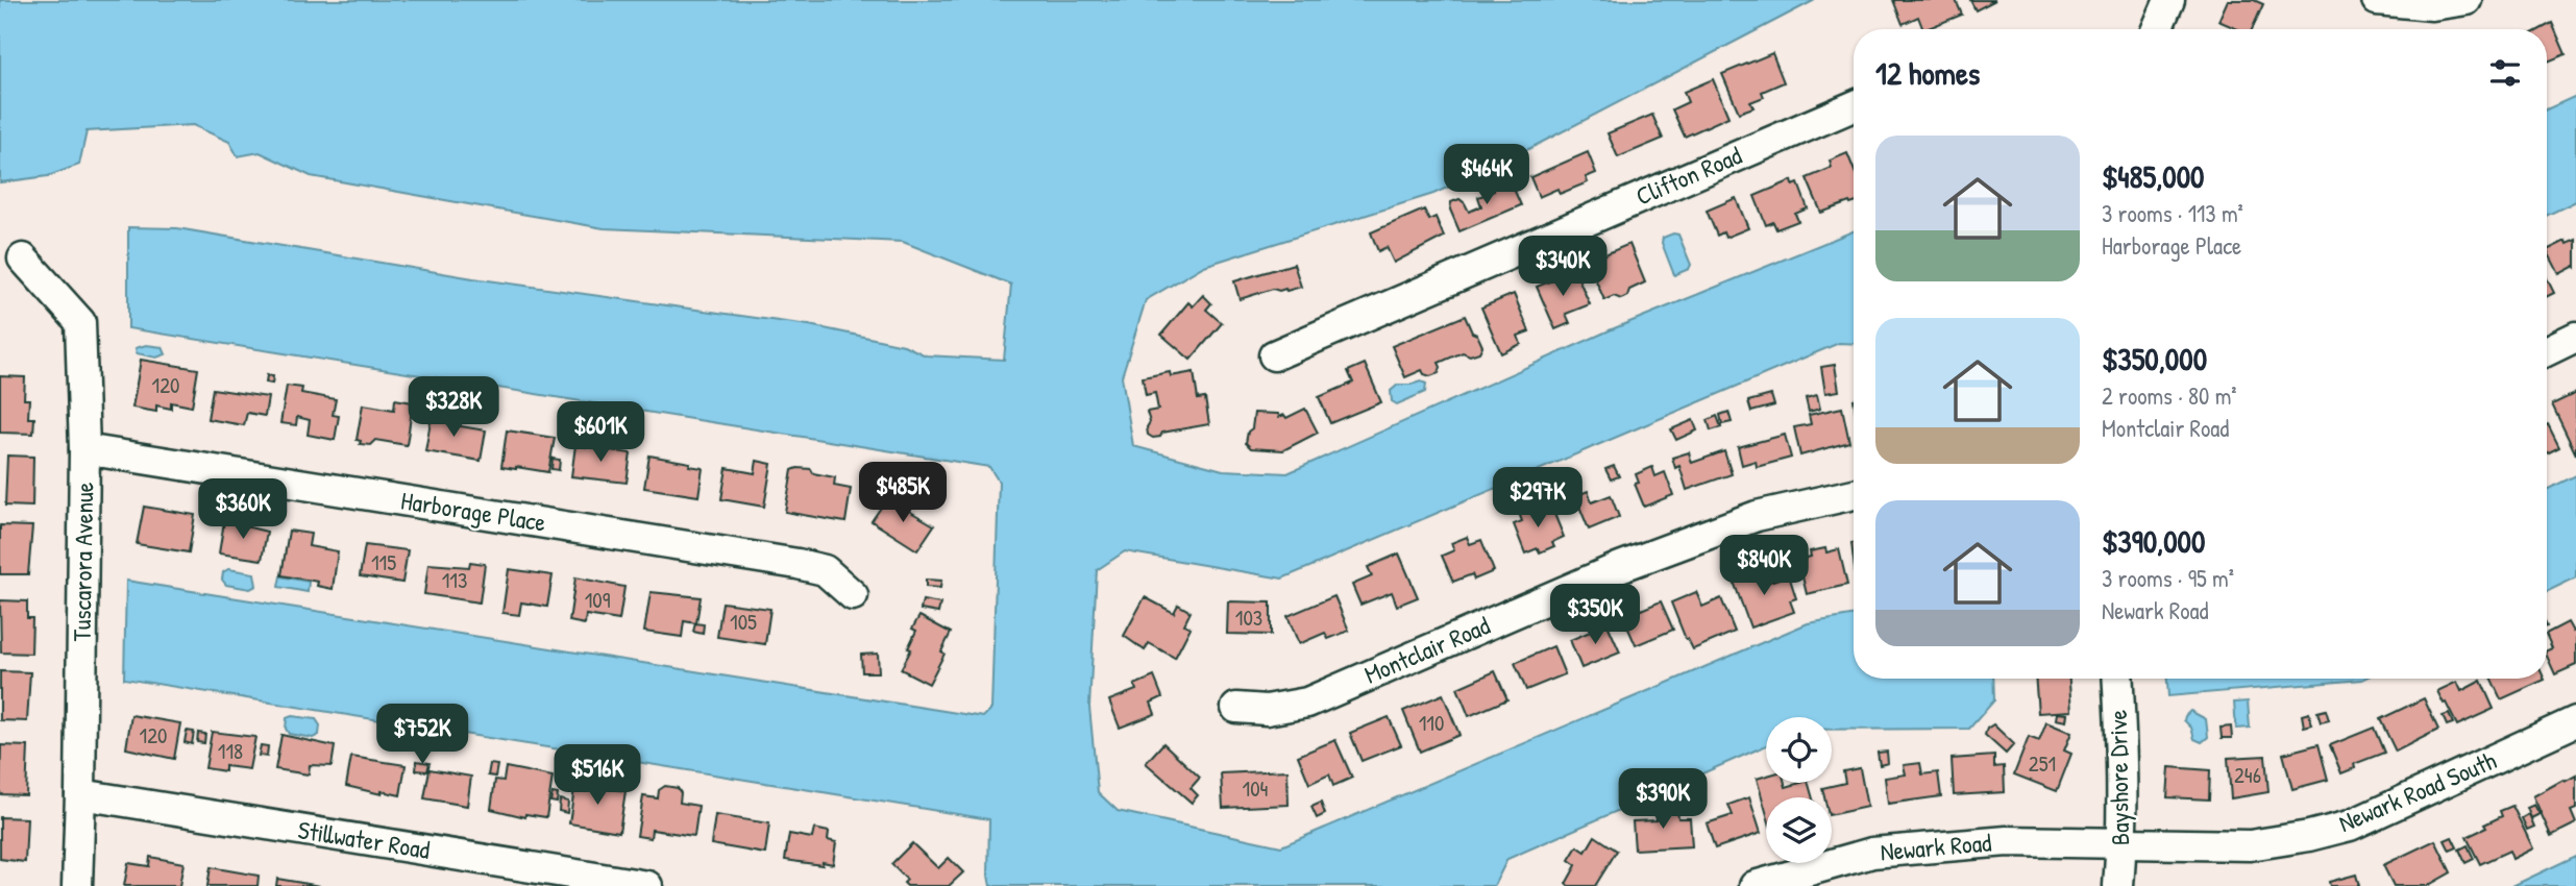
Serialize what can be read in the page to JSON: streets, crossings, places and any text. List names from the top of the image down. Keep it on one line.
{"streets":{"street":["Clifton Road","Harborage Place","Tuscarora Avenue","Montclair Road","Bayshore Drive","Newark Road South","Stillwater Road","Newark Road"]},"crossings":[["Harborage Place","Tuscarora Avenue"],["Tuscarora Avenue","Stillwater Road"],["Bayshore Drive","Newark Road South"],["Bayshore Drive","Newark Road"],["Newark Road South","Newark Road"]],"house_numbers":["120","115","113","109","103","105","110","120","118","251","246","104"],"page":{"heading":"12 homes","list":[{"name":"$485,000","note":"3 rooms · 113 m² · Harborage Place"},{"name":"$350,000","note":"2 rooms · 80 m² · Montclair Road"},{"name":"$390,000","note":"3 rooms · 95 m² · Newark Road"}],"price":["$464K","$340K","$328K","$601K","$485K","$297K","$360K","$840K","$350K","$752K","$516K","$390K"]}}
